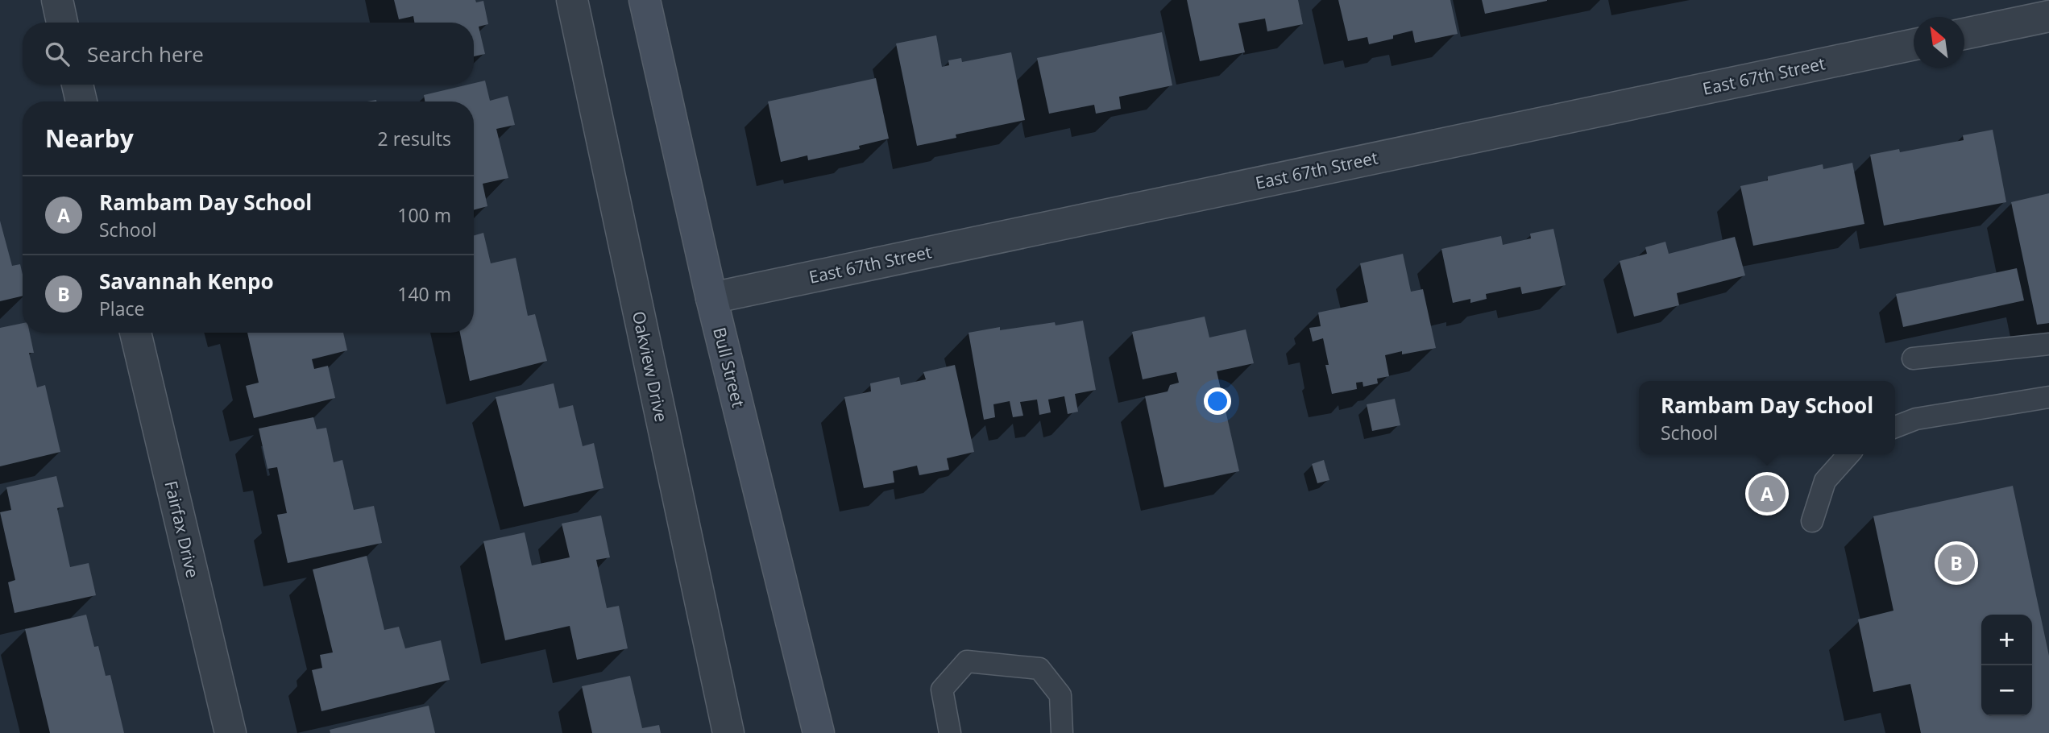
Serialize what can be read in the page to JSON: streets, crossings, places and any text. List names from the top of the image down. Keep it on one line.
{"streets":{"street":["East 67th Street","Oakview Drive","Bull Street","Fairfax Drive"]},"crossings":[["East 67th Street","Bull Street"]],"north":"top left","page":{"search":"Search here","heading":["Nearby","2 results"],"list":[{"mark":"A","name":"Rambam Day School","note":"School","value":"100 m"},{"mark":"B","name":"Savannah Kenpo","note":"Place","value":"140 m"}],"popup":["Rambam Day School","School"],"pins":["A","B"],"map_buttons":["+","−"]}}
